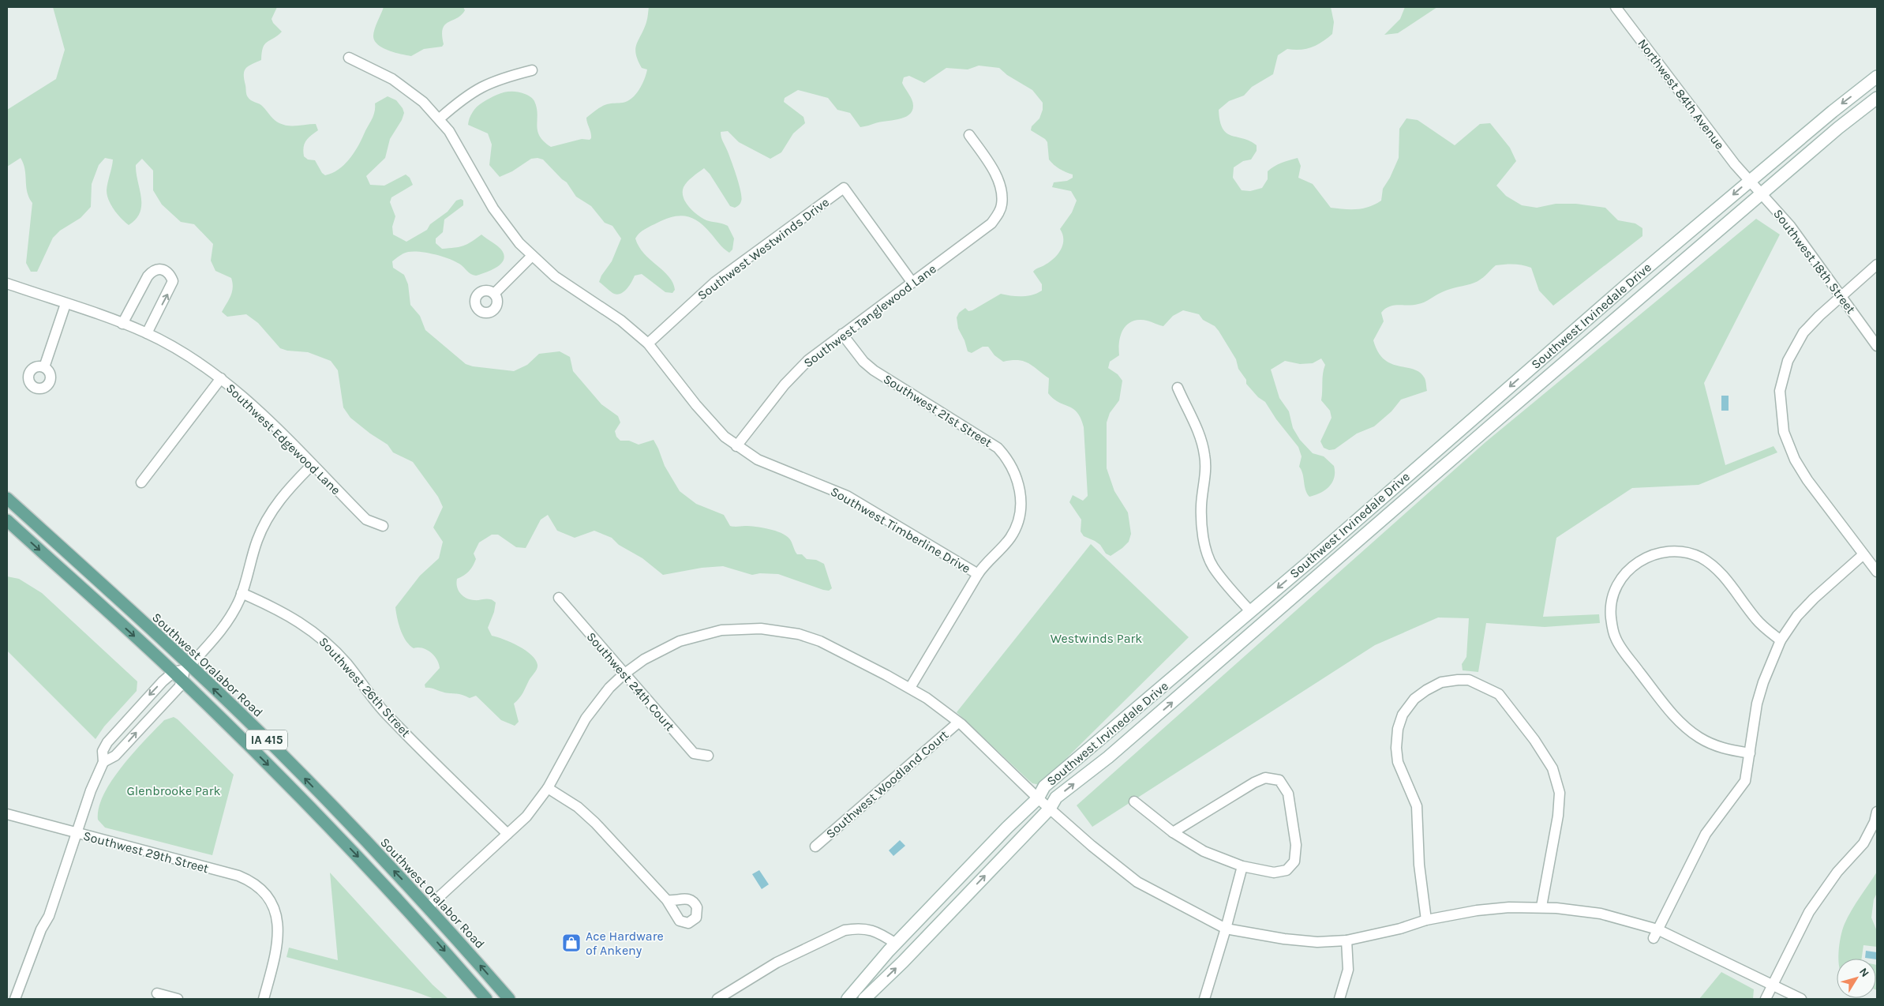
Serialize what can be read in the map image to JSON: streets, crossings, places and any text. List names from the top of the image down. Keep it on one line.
{"streets":{"main road":["Southwest Irvinedale Drive","Southwest Oralabor Road","IA 415"],"street":["Northwest 84th Avenue","Southwest Westwinds Drive","Southwest 18th Street","Southwest Tanglewood Lane","Southwest 21st Street","Southwest Edgewood Lane","Southwest Timberline Drive","Southwest 24th Court","Southwest 26th Street","Southwest Woodland Court","Southwest 29th Street"]},"crossings":[["Northwest 84th Avenue","Southwest 18th Street"],["Northwest 84th Avenue","Southwest Irvinedale Drive"],["Southwest Westwinds Drive","Southwest Tanglewood Lane"],["Southwest Westwinds Drive","Southwest Timberline Drive"],["Southwest 18th Street","Southwest Irvinedale Drive"],["Southwest Tanglewood Lane","Southwest 21st Street"],["Southwest Tanglewood Lane","Southwest Timberline Drive"],["Southwest 21st Street","Southwest Timberline Drive"]],"parks":["Westwinds Park","Glenbrooke Park"],"places":{"shop":["Ace Hardware of Ankeny"]},"north":"top right"}
